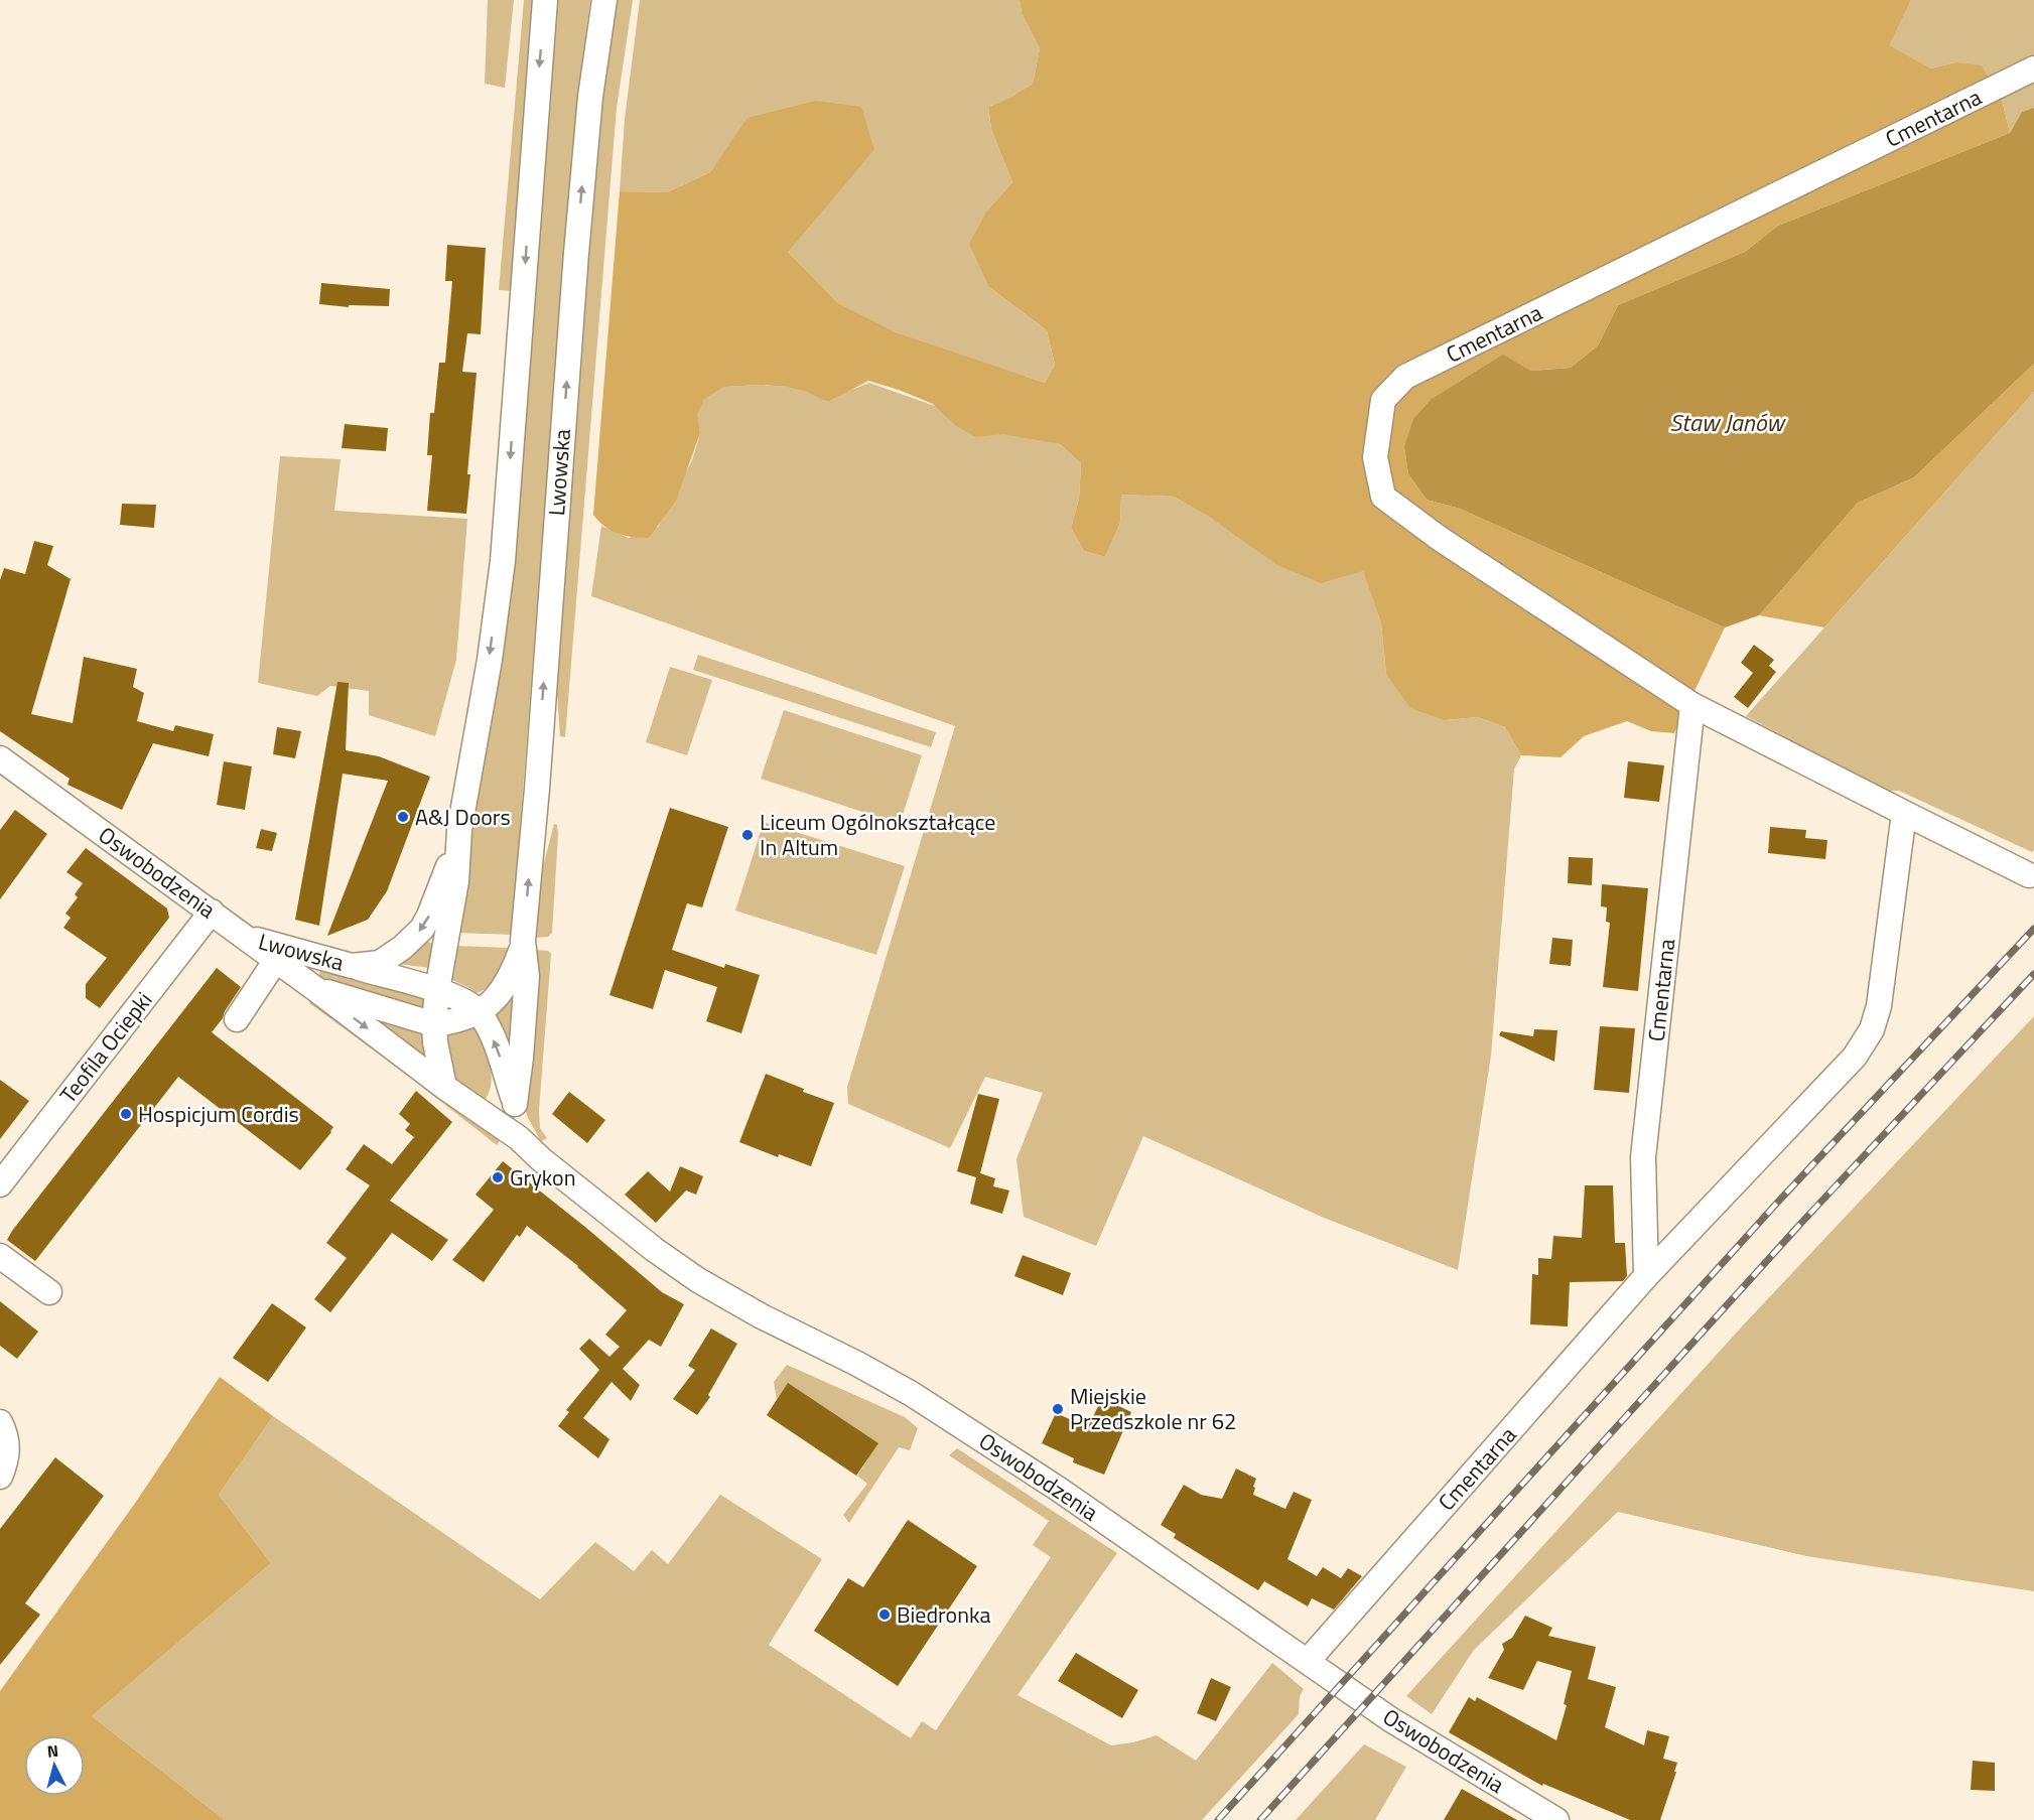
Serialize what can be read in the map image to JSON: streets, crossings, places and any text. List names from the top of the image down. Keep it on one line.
{"streets":{"street":["Cmentarna","Lwowska","Oswobodzenia","Teofila Ociepki"]},"crossings":[["Cmentarna","Oswobodzenia"],["Lwowska","Oswobodzenia"],["Oswobodzenia","Teofila Ociepki"]],"water":["Staw Janów"],"places":["A&J Doors","Liceum Ogólnokształcące In Altum","Hospicjum Cordis","Grykon","Miejskie Przedszkole nr 62","Biedronka"],"north":"top"}
